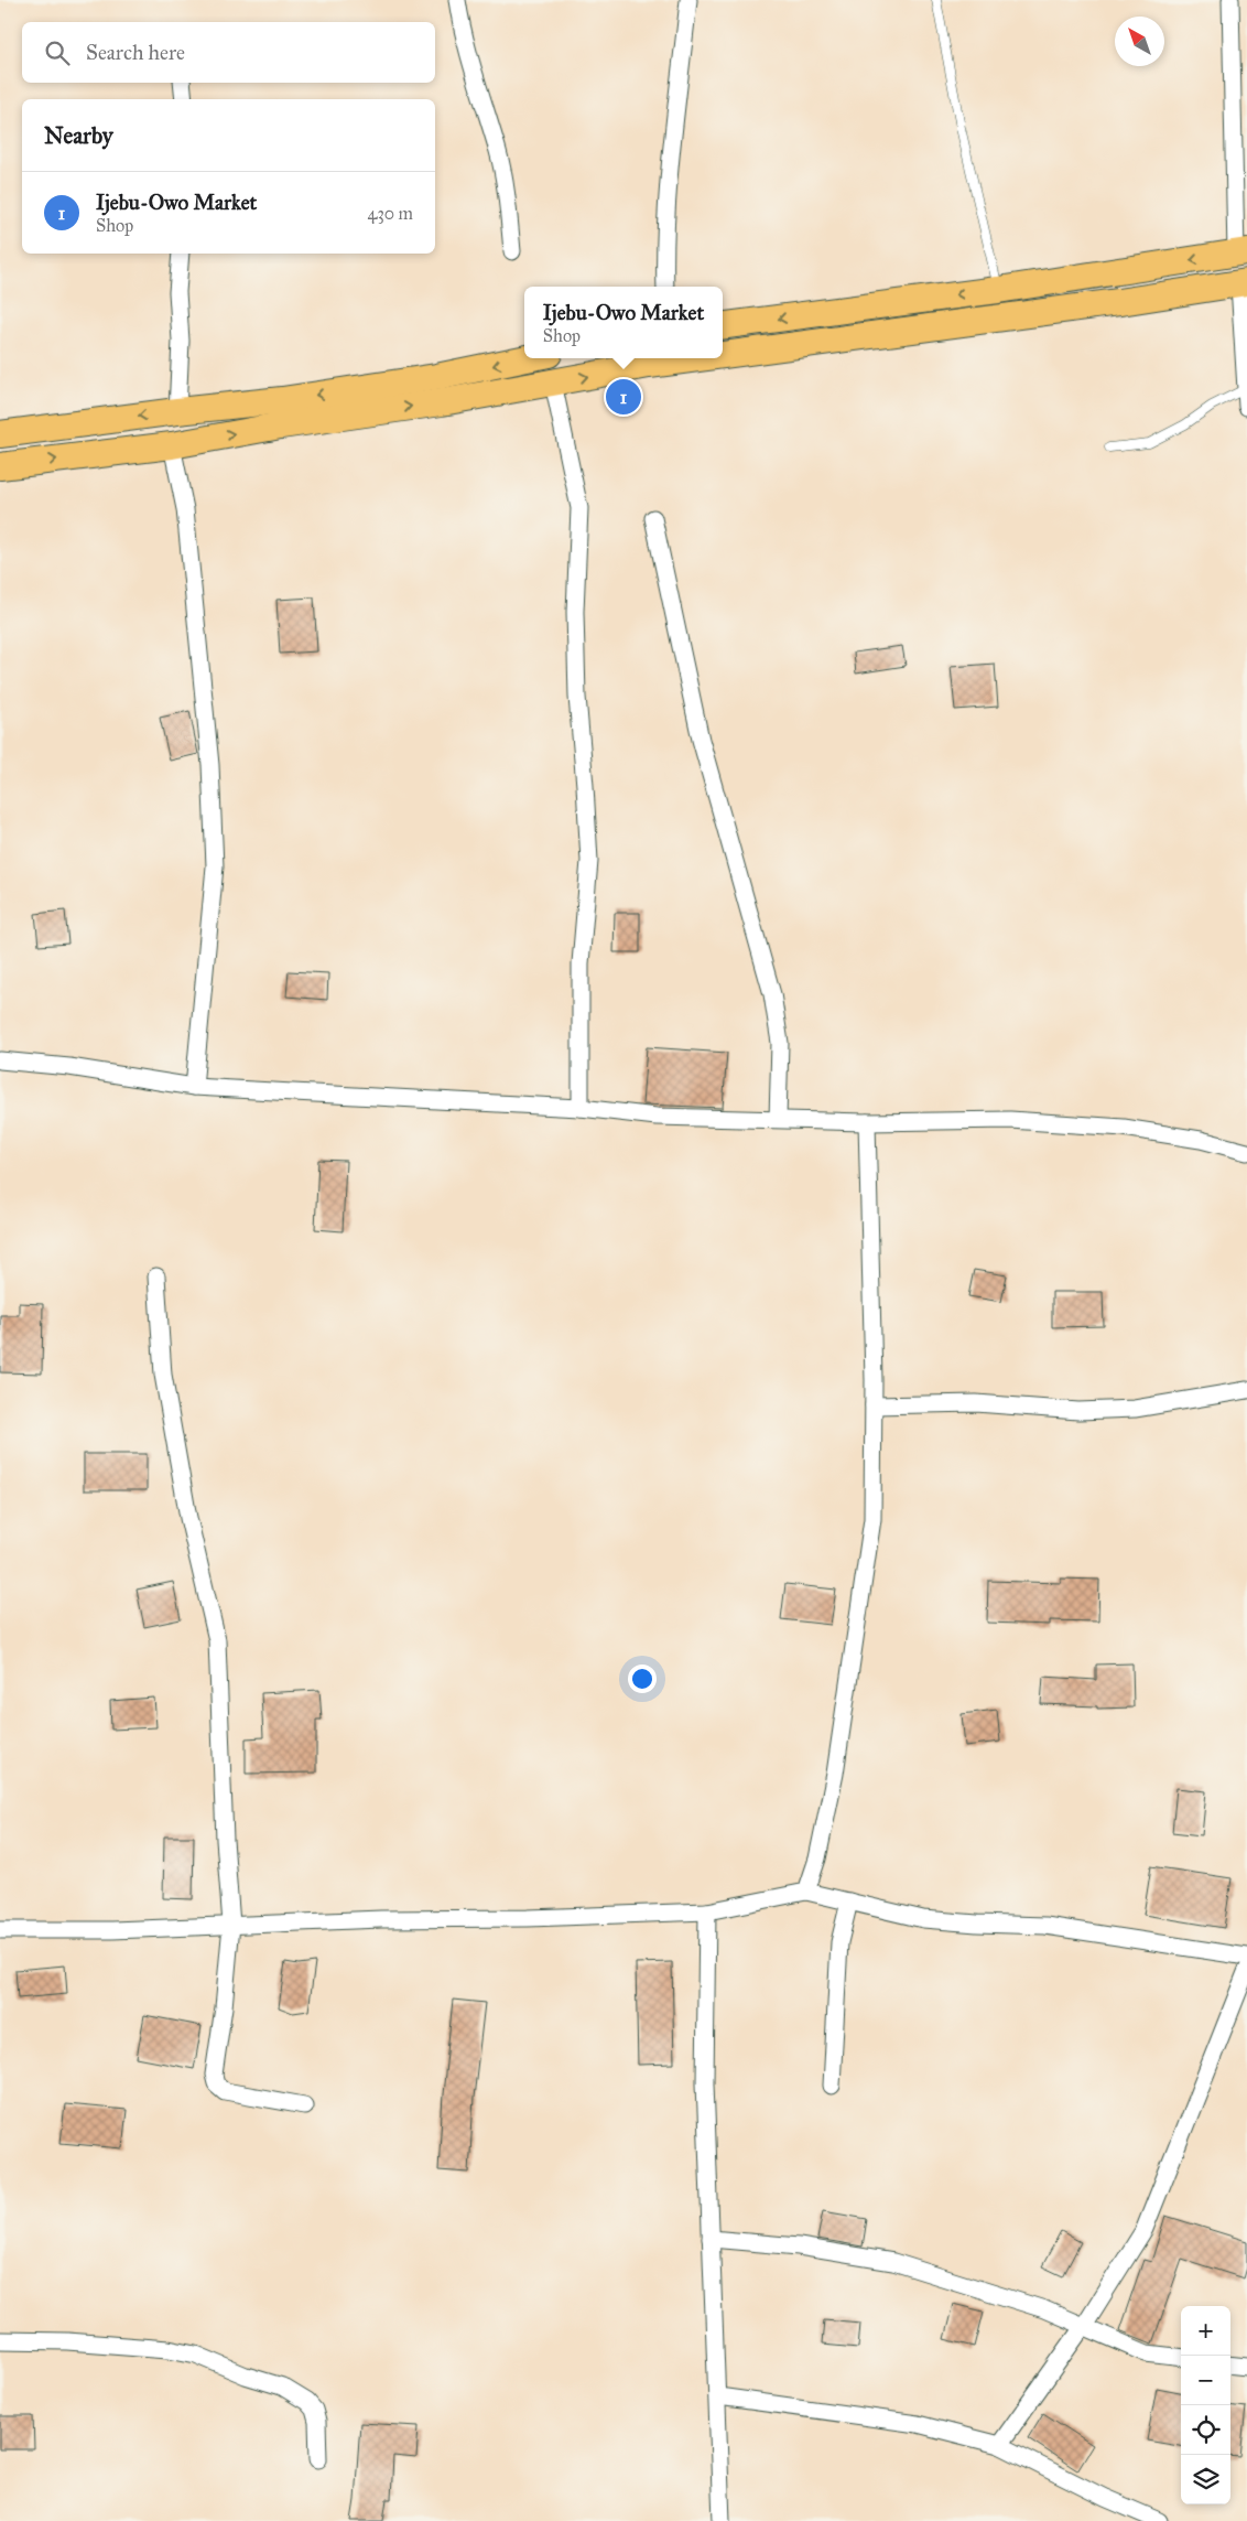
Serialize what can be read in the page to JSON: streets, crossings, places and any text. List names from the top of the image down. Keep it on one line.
{"north":"top left","page":{"search":"Search here","heading":"Nearby","list":[{"mark":"1","name":"Ijebu-Owo Market","note":"Shop","value":"430 m"}],"popup":["Ijebu-Owo Market","Shop"],"pins":"1","map_buttons":["+","−"]}}
